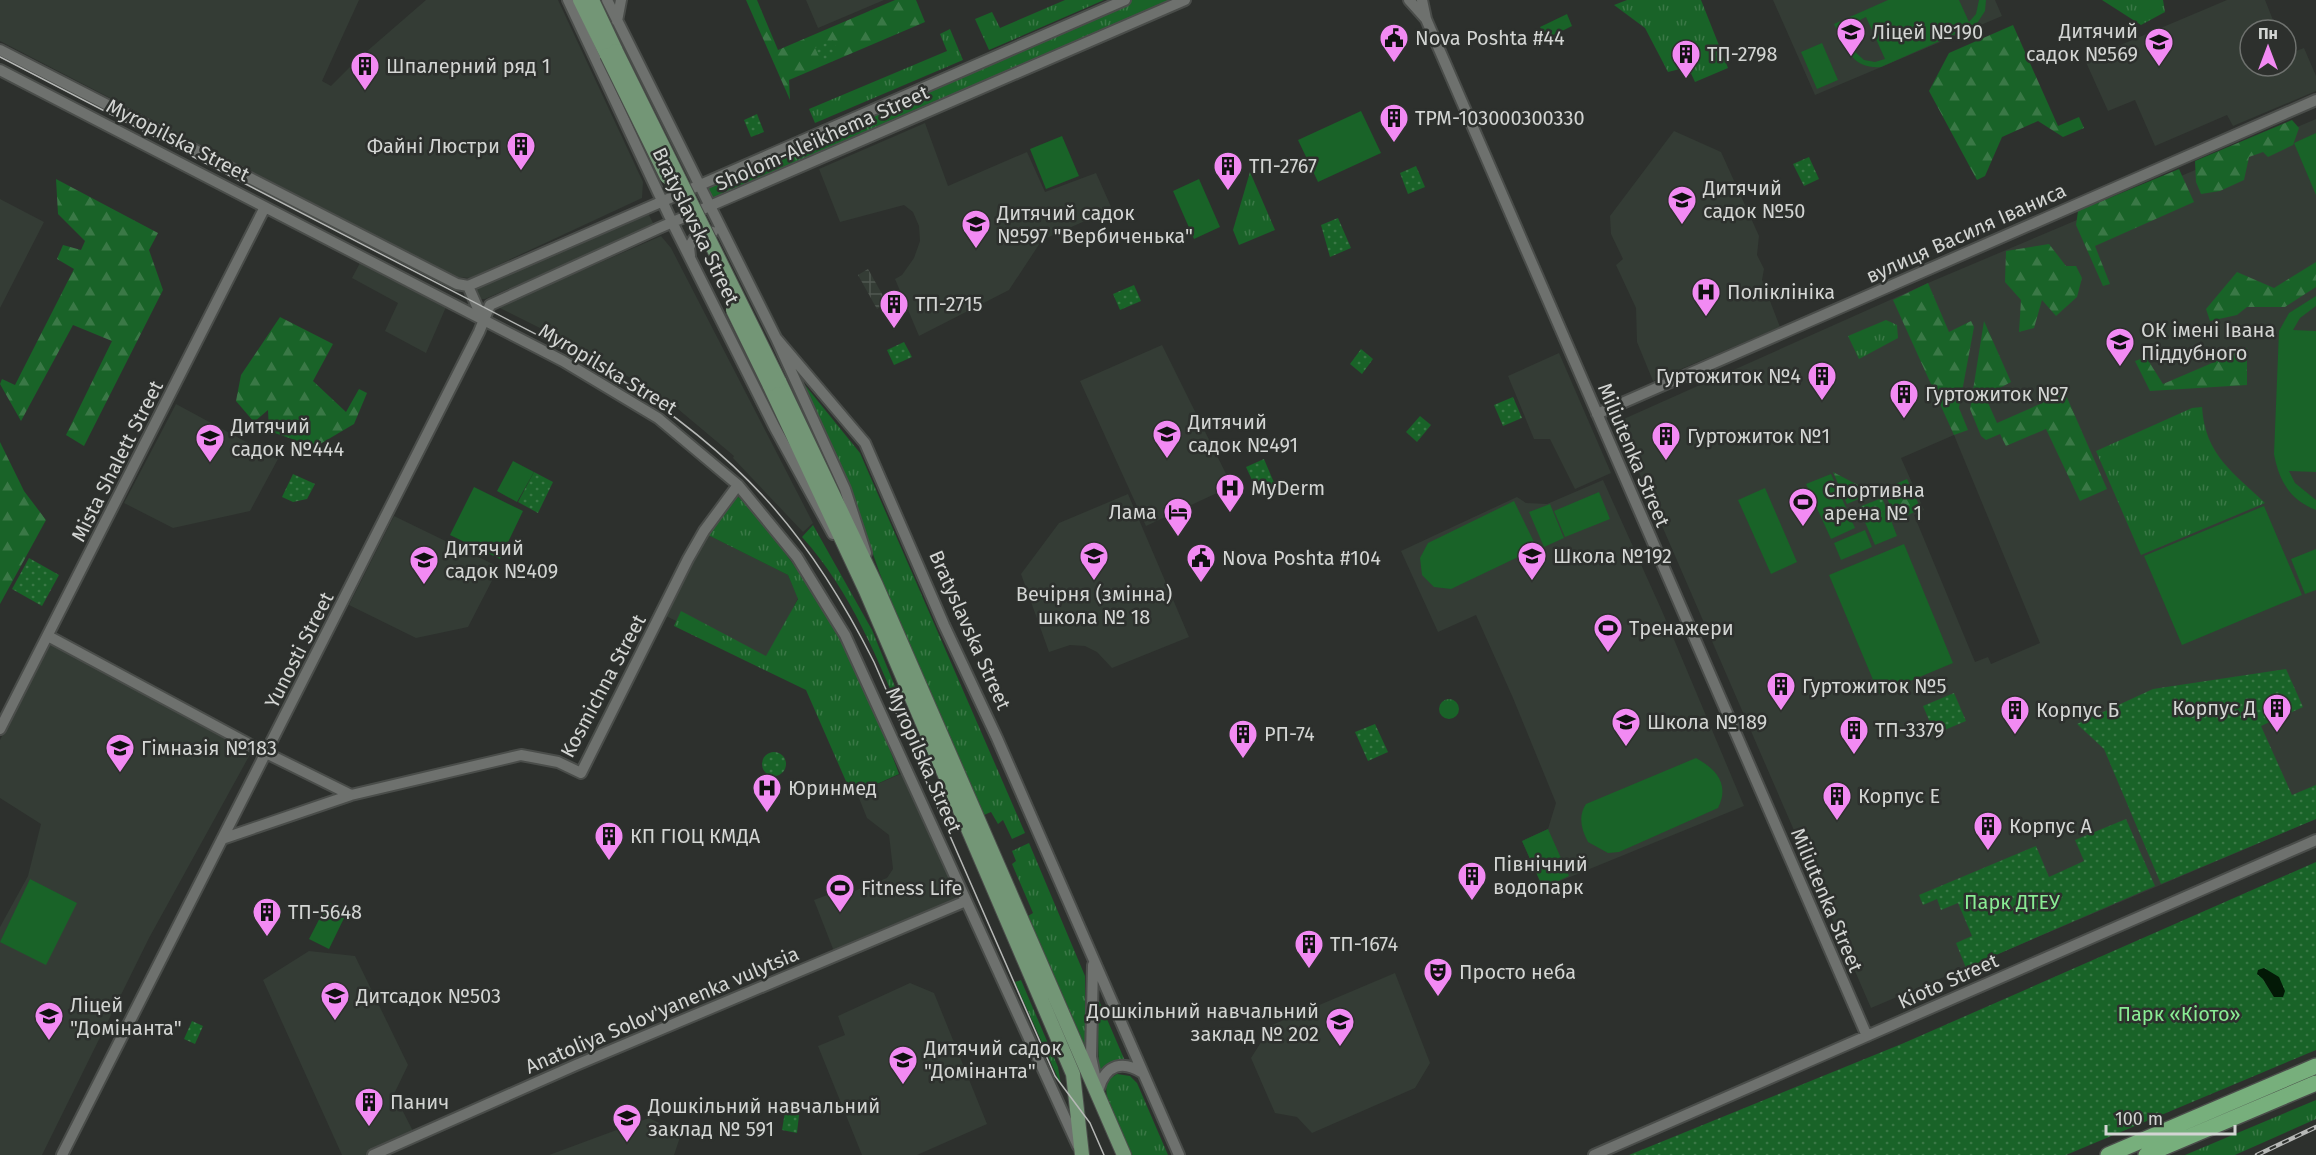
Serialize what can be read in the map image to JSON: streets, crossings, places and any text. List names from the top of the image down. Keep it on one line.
{"streets":{"main road":["Bratyslavska Street"],"street":["Sholom-Aleikhema Street","Myropilska Street","вулиця Василя Іваниса","Miliutenka Street","Mista Shalett Street","Yunosti Street","Kosmichna Street","Kioto Street","Anatoliya Solov'yanenka vulytsia"]},"crossings":[["Sholom-Aleikhema Street","Myropilska Street"],["Sholom-Aleikhema Street","Bratyslavska Street"],["Sholom-Aleikhema Street","Yunosti Street"],["Myropilska Street","Bratyslavska Street"],["Myropilska Street","Mista Shalett Street"],["Myropilska Street","Yunosti Street"],["Myropilska Street","Kosmichna Street"],["Myropilska Street","Anatoliya Solov'yanenka vulytsia"],["вулиця Василя Іваниса","Miliutenka Street"],["Miliutenka Street","Kioto Street"],["Yunosti Street","Kosmichna Street"]],"parks":["Парк ДТЕУ","Парк «Кіото»"],"places":{"school or university":["Ліцей №190","Дитячий садок №569","Дитячий садок №50","Дитячий садок №597 \"Вербиченька\"","ОК імені Івана Піддубного","Дитячий садок №491","Дитячий садок №444","Вечірня (змінна) школа № 18","Школа №192","Дитячий садок №409","Школа №189","Гімназія №183","Дитсадок №503","Ліцей \"Домінанта\"","Дошкільний навчальний заклад № 202","Дитячий садок \"Домінанта\"","Дошкільний навчальний заклад № 591"],"public building":["Nova Poshta #44","Nova Poshta #104"],"building":["ТП-2798","Шпалерний ряд 1","ТРМ-103000300330","Файні Люстри","ТП-2767","ТП-2715","Гуртожиток №4","Гуртожиток №7","Гуртожиток №1","Гуртожиток №5","Корпус Д","Корпус Б","ТП-3379","РП-74","Корпус Е","Корпус А","КП ГІОЦ КМДА","Північний водопарк","ТП-5648","ТП-1674","Панич"],"hospital":["Поліклініка","MyDerm","Юринмед"],"sports":["Спортивна арена № 1","Тренажери","Fitness Life"],"hotel":["Лама"],"theatre":["Просто неба"]},"scale_bar":"100 m","north":"top"}
